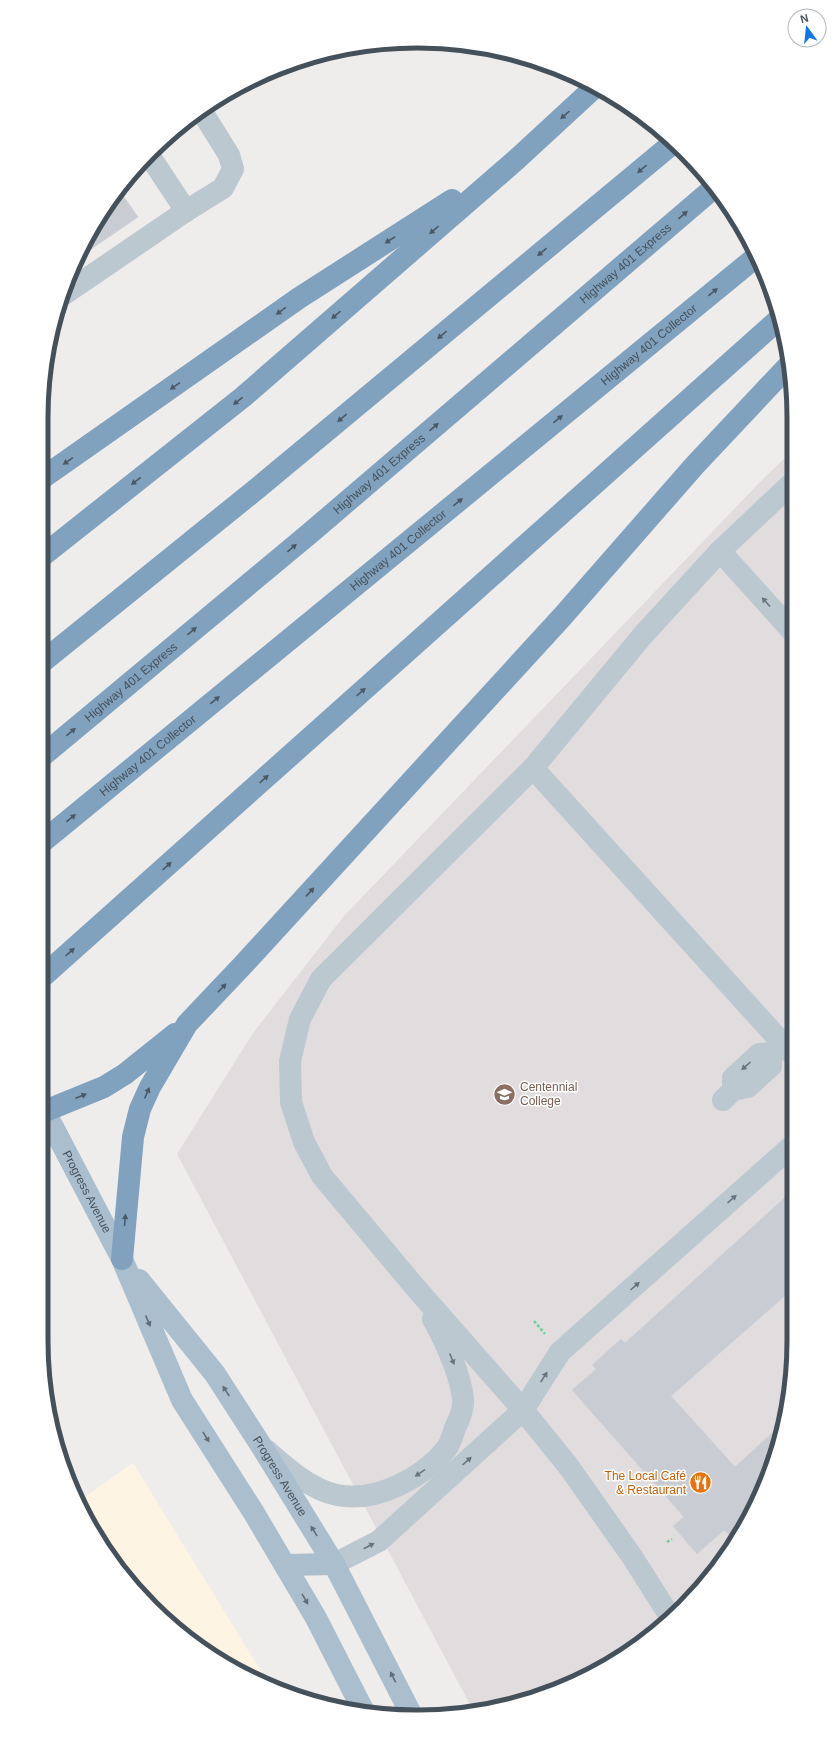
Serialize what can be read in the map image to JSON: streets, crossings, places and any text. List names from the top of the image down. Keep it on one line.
{"streets":{"highway":["Highway 401 Express","Highway 401 Collector"],"main road":["Progress Avenue"]},"places":{"school or university":["Centennial College"],"restaurant":["The Local Café & Restaurant"]},"north":"top"}
